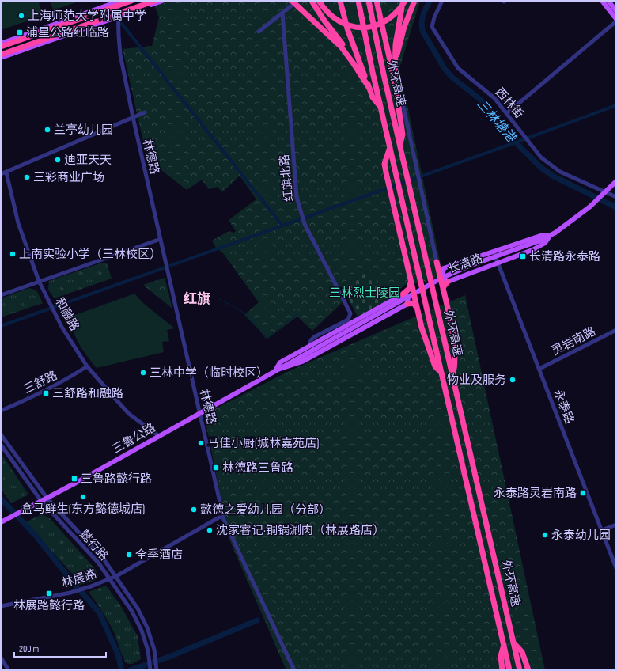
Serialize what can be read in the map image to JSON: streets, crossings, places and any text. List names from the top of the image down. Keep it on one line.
{"streets":{"highway":["外环高速"],"main road":["长清路","三鲁公路"],"street":["西林街","林德路","红旗北路","和融路","灵岩南路","三舒路","永泰路","懿行路","林展路"]},"crossings":[["西林街","长清路"],["林德路","三鲁公路"],["林德路","林展路"],["红旗北路","三鲁公路"],["长清路","永泰路"],["长清路","三鲁公路"],["和融路","三舒路"],["和融路","三鲁公路"],["灵岩南路","永泰路"],["三鲁公路","懿行路"],["懿行路","林展路"]],"districts":["红旗"],"water":["三林塘港"],"parks":["三林烈士陵园"],"places":{"other":["上海师范大学附属中学","兰亭幼儿园","迪亚天天","三彩商业广场","上南实验小学（三林校区）","三林中学（临时校区）","物业及服务","马佳小厨(城林嘉苑店)","盒马鲜生(东方懿德城店)","懿德之爱幼儿园（分部）","沈家睿记·铜锅涮肉（林展路店）","永泰幼儿园","全季酒店"],"transit":["浦星公路红临路","长清路永泰路","三舒路和融路","林德路三鲁路","三鲁路懿行路","永泰路灵岩南路","林展路懿行路"]},"scale_bar":"200 m"}
